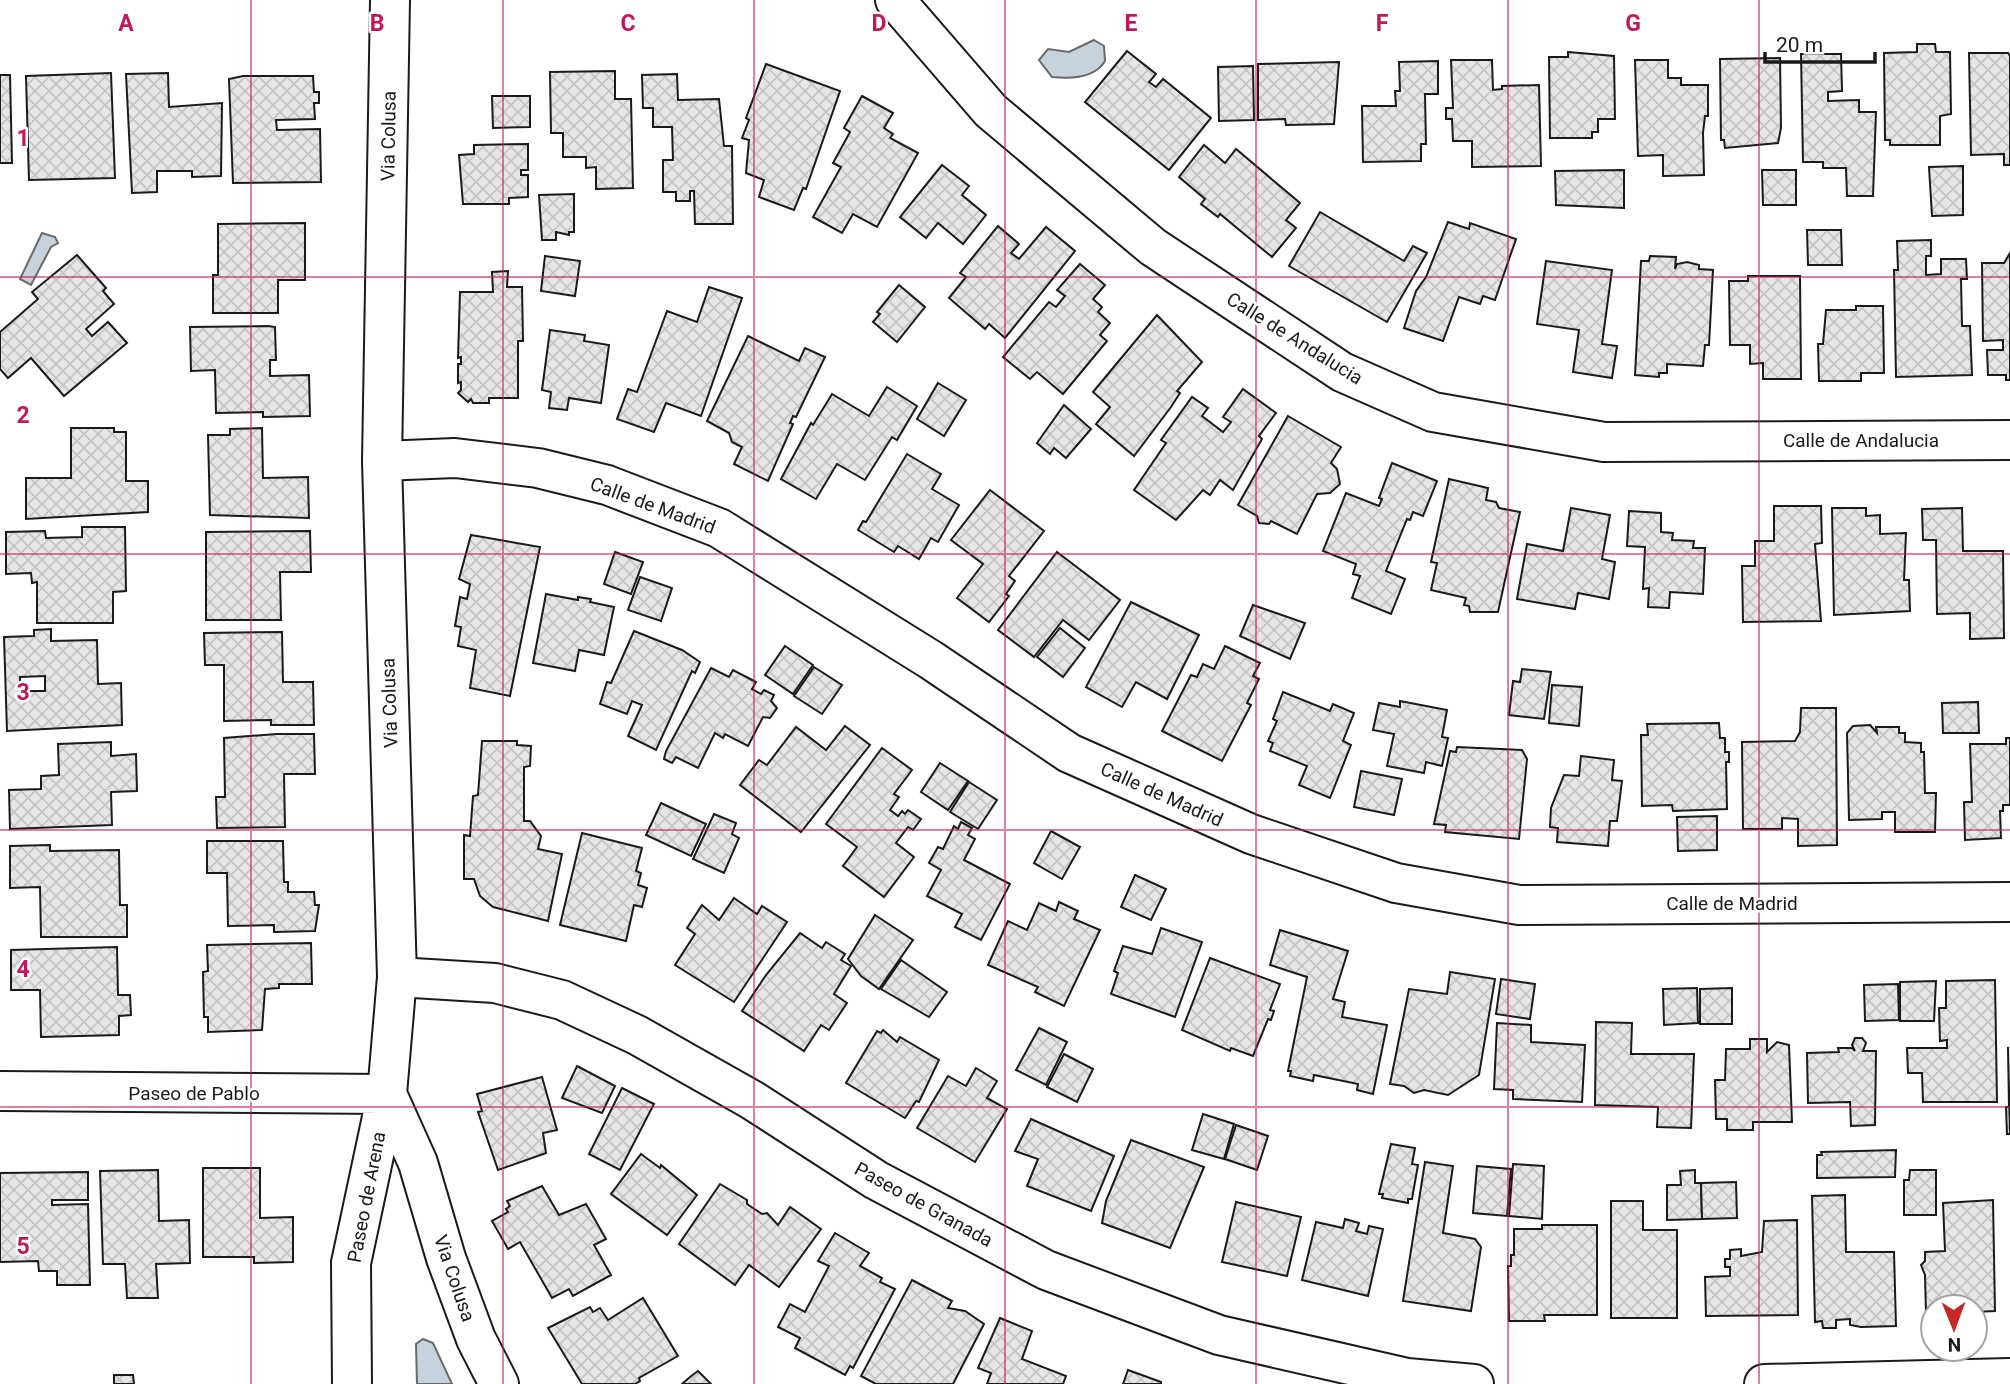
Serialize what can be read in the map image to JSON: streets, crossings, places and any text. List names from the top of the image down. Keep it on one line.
{"streets":{"street":["Via Colusa","Calle de Andalucia","Calle de Madrid","Paseo de Pablo","Paseo de Arena","Paseo de Granada"]},"crossings":[["Via Colusa","Calle de Madrid"],["Via Colusa","Paseo de Pablo"],["Via Colusa","Paseo de Arena"],["Via Colusa","Paseo de Granada"],["Paseo de Pablo","Paseo de Arena"]],"scale_bar":"20 m","north":"bottom","grid":{"columns":["A","B","C","D","E","F","G"],"rows":["1","2","3","4","5"]}}
